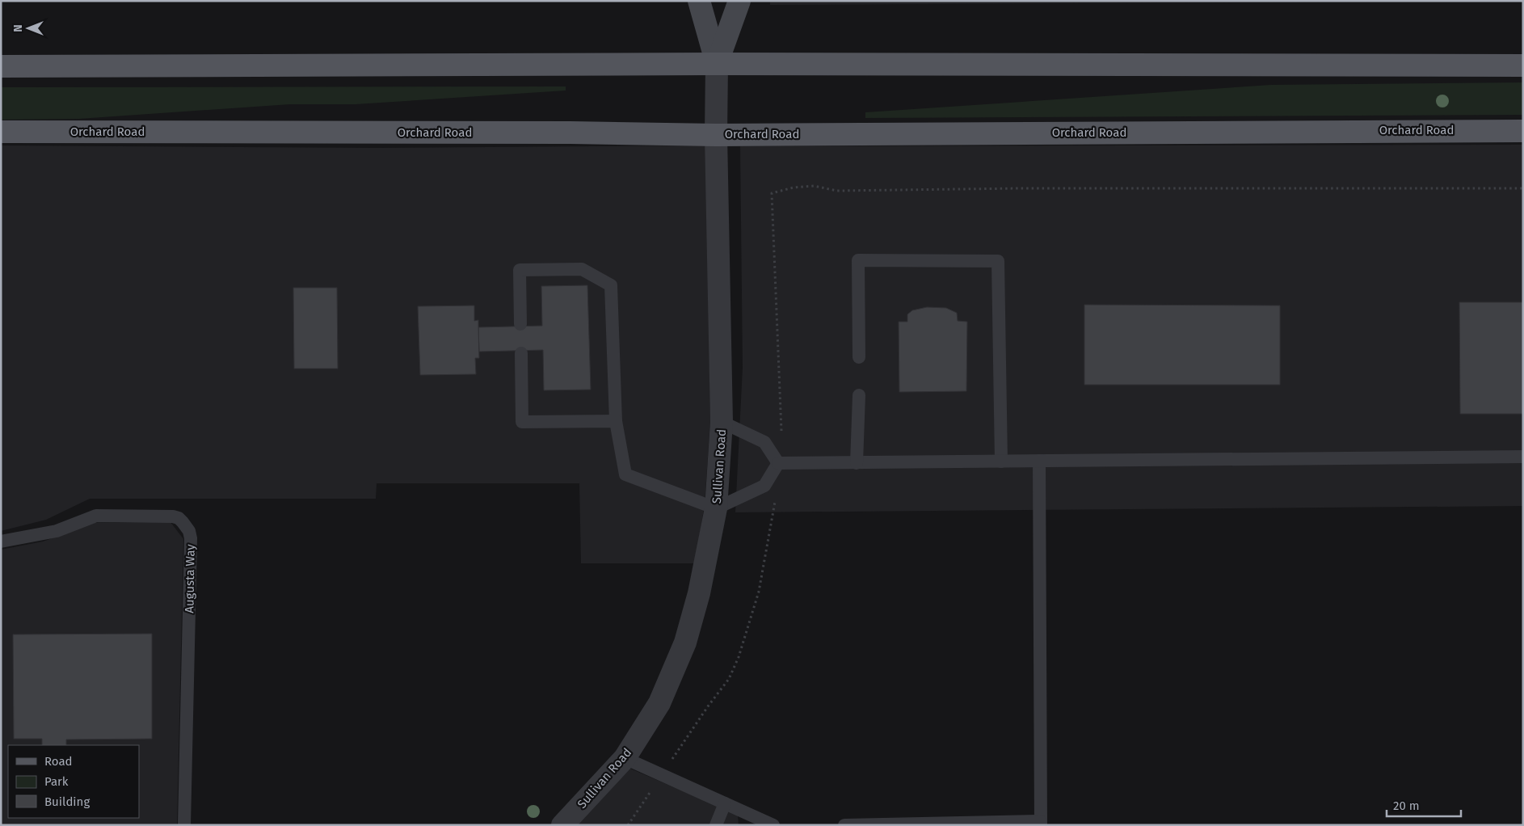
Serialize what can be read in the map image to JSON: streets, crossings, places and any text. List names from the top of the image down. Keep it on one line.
{"streets":{"main road":["Orchard Road"],"street":["Sullivan Road"],"lane":["Augusta Way"]},"crossings":[["Orchard Road","Sullivan Road"]],"legend":["Road","Park","Building"],"scale_bar":"20 m","north":"left"}
